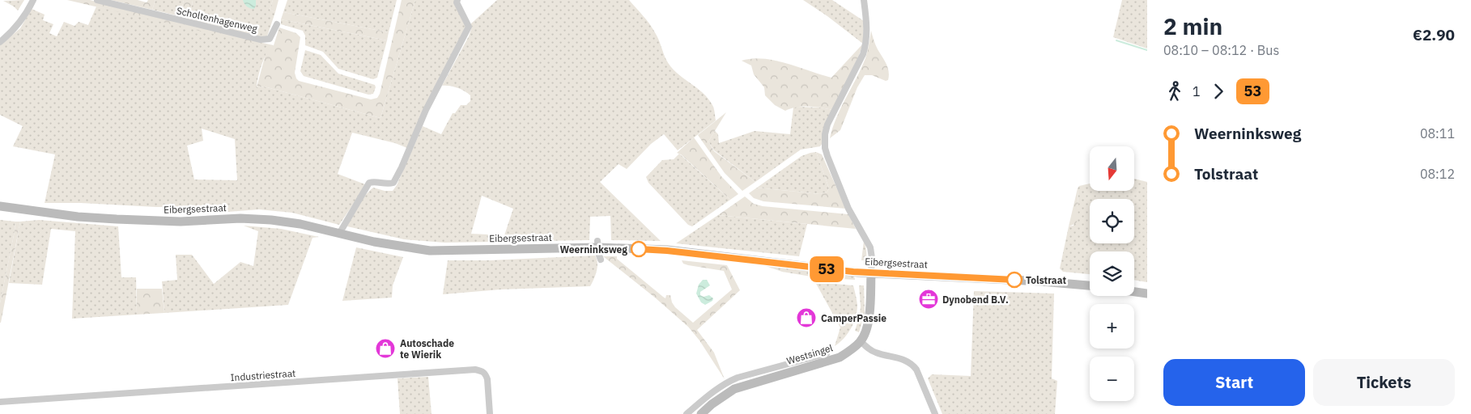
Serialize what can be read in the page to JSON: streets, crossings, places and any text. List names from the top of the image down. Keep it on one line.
{"streets":{"main road":["Eibergsestraat","Westsingel"],"street":["Scholtenhagenweg","Industriestraat"]},"crossings":[["Eibergsestraat","Westsingel"]],"places":{"other":["Weerninksweg","Tolstraat"],"office":["Dynobend B.V."],"shop":["CamperPassie","Autoschade te Wierik"]},"lines":["bus line 53"],"north":"bottom","page":{"on_map":"53","heading":["2 min","08:10 – 08:12 · Bus","€2.90"],"legs":["1","53"],"list":[{"name":"Weerninksweg","value":"08:11"},{"name":"Tolstraat","value":"08:12"}],"map_buttons":["+","−"],"buttons":["Start","Tickets"]}}
